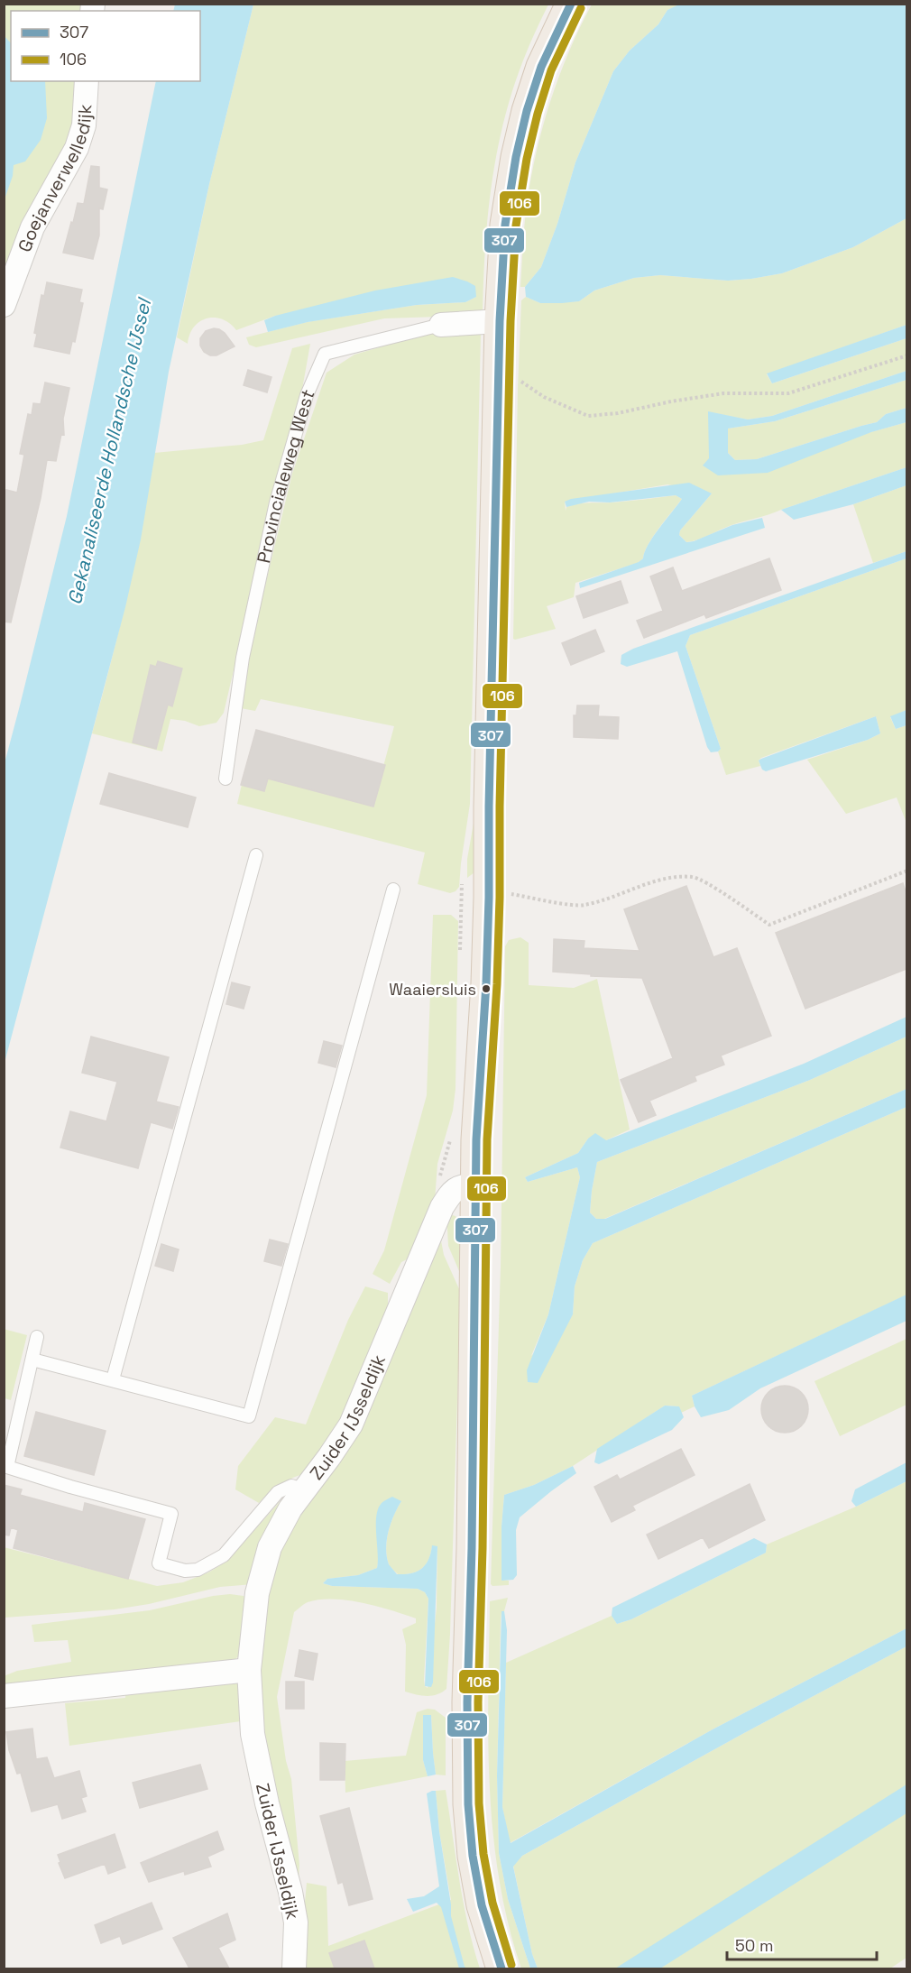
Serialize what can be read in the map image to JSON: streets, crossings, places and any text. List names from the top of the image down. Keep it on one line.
{"streets":{"street":["Goejanverwelledijk","Provincialeweg West","Zuider IJsseldijk"]},"water":["Gekanaliseerde Hollandsche IJssel"],"places":["Waaiersluis"],"lines":["transit line 307","transit line 106"],"legend":["307","106"],"scale_bar":"50 m"}
